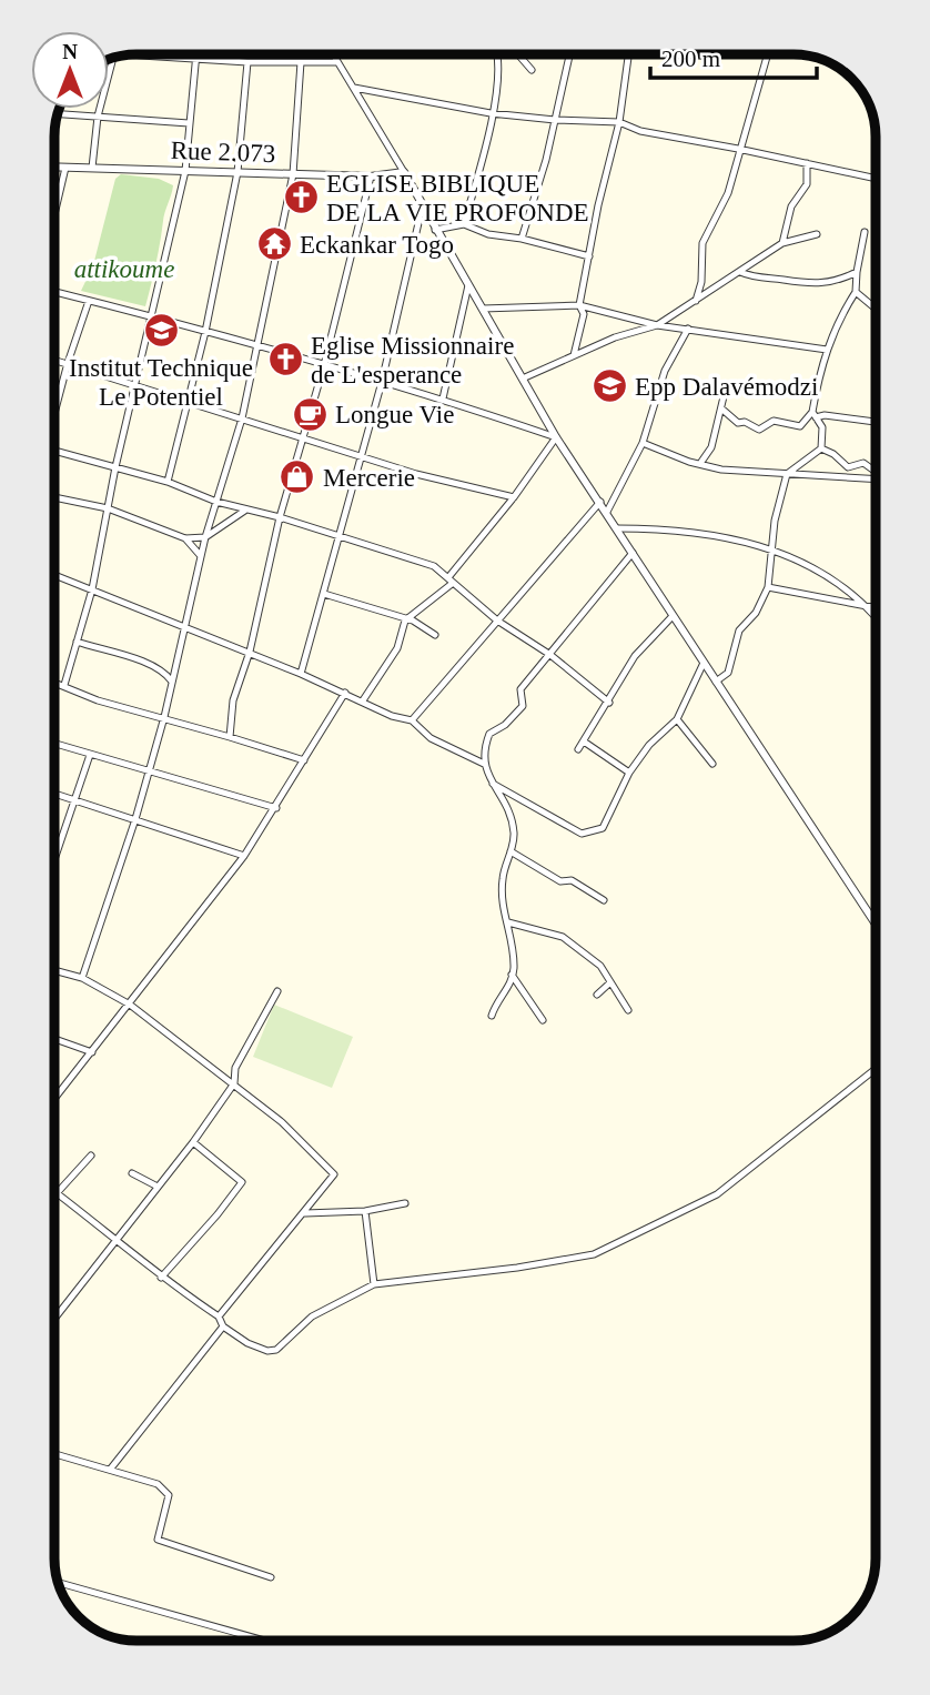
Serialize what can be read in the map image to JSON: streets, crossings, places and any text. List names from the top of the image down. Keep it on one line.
{"streets":{"street":["Rue 2.073"]},"parks":["attikoume"],"places":{"church":["EGLISE BIBLIQUE DE LA VIE PROFONDE","Eglise Missionnaire de L'esperance"],"temple":["Eckankar Togo"],"school or university":["Institut Technique Le Potentiel","Epp Dalavémodzi"],"cafe":["Longue Vie"],"shop":["Mercerie"]},"scale_bar":"200 m","north":"top"}
